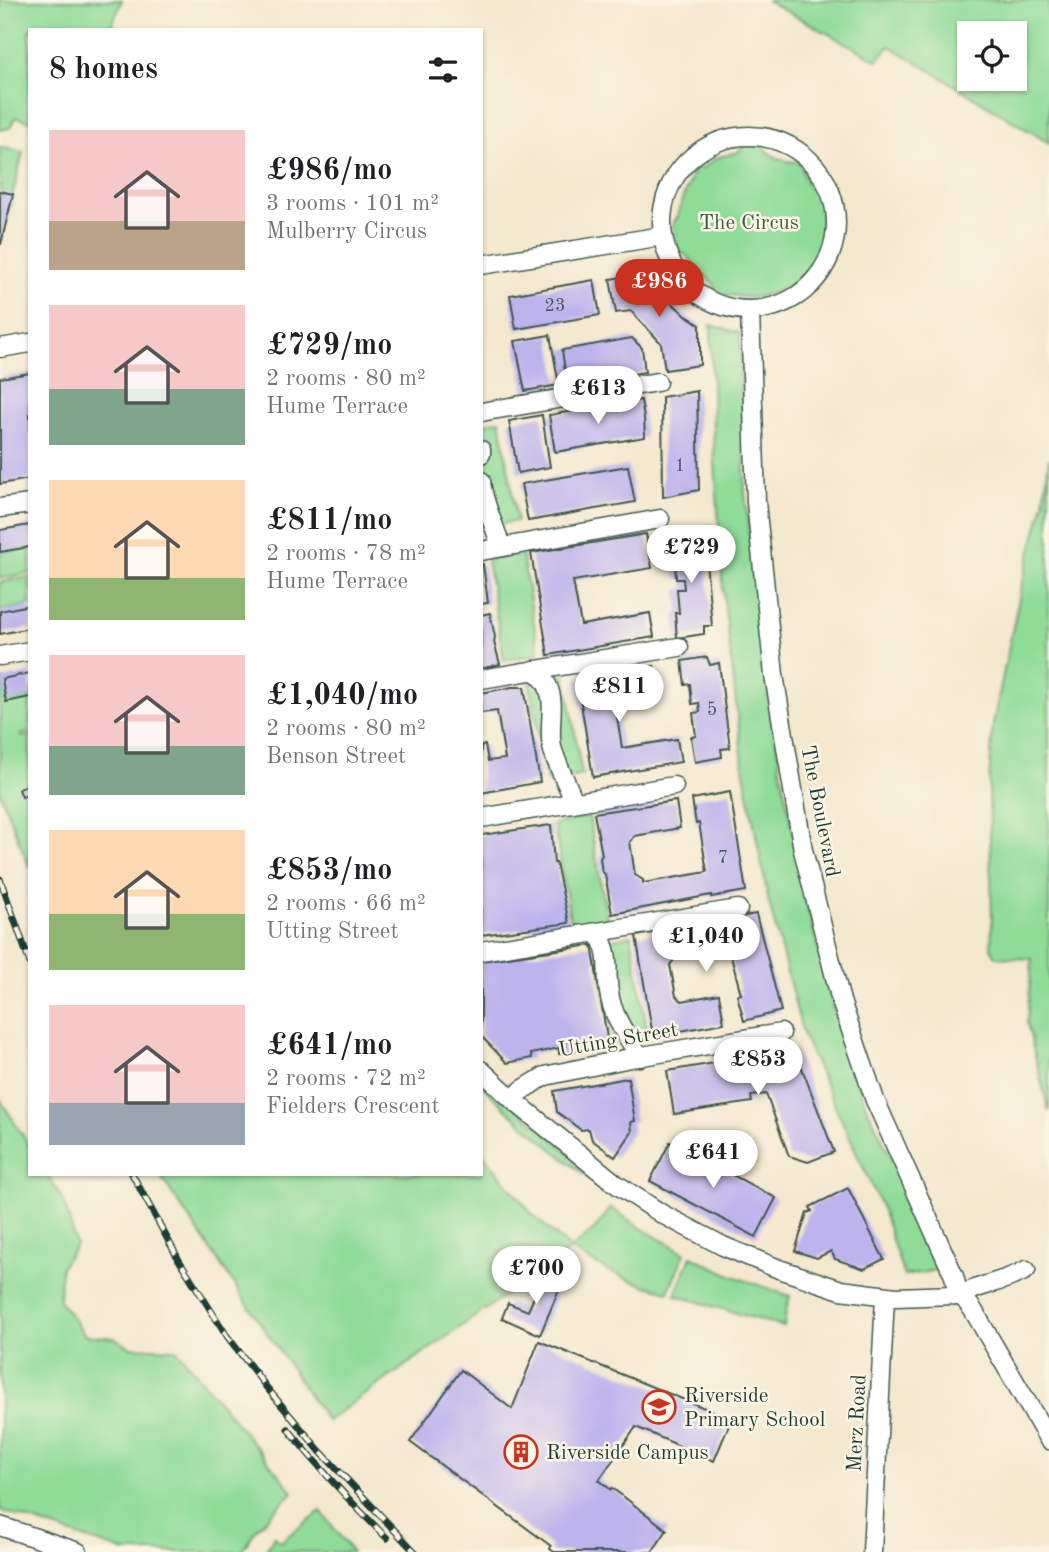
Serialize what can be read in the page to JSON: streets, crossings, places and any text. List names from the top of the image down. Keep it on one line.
{"streets":{"street":["The Boulevard","Utting Street","Merz Road"]},"parks":["The Circus"],"places":{"school or university":["Riverside Primary School"],"building":["Riverside Campus"]},"house_numbers":["23","1","5","7"],"page":{"heading":"8 homes","list":[{"name":"£986/mo","note":"3 rooms · 101 m² · Mulberry Circus"},{"name":"£729/mo","note":"2 rooms · 80 m² · Hume Terrace"},{"name":"£811/mo","note":"2 rooms · 78 m² · Hume Terrace"},{"name":"£1,040/mo","note":"2 rooms · 80 m² · Benson Street"},{"name":"£853/mo","note":"2 rooms · 66 m² · Utting Street"},{"name":"£641/mo","note":"2 rooms · 72 m² · Fielders Crescent"}],"price":["£986","£613","£729","£811","£1,040","£853","£641","£700"]}}
